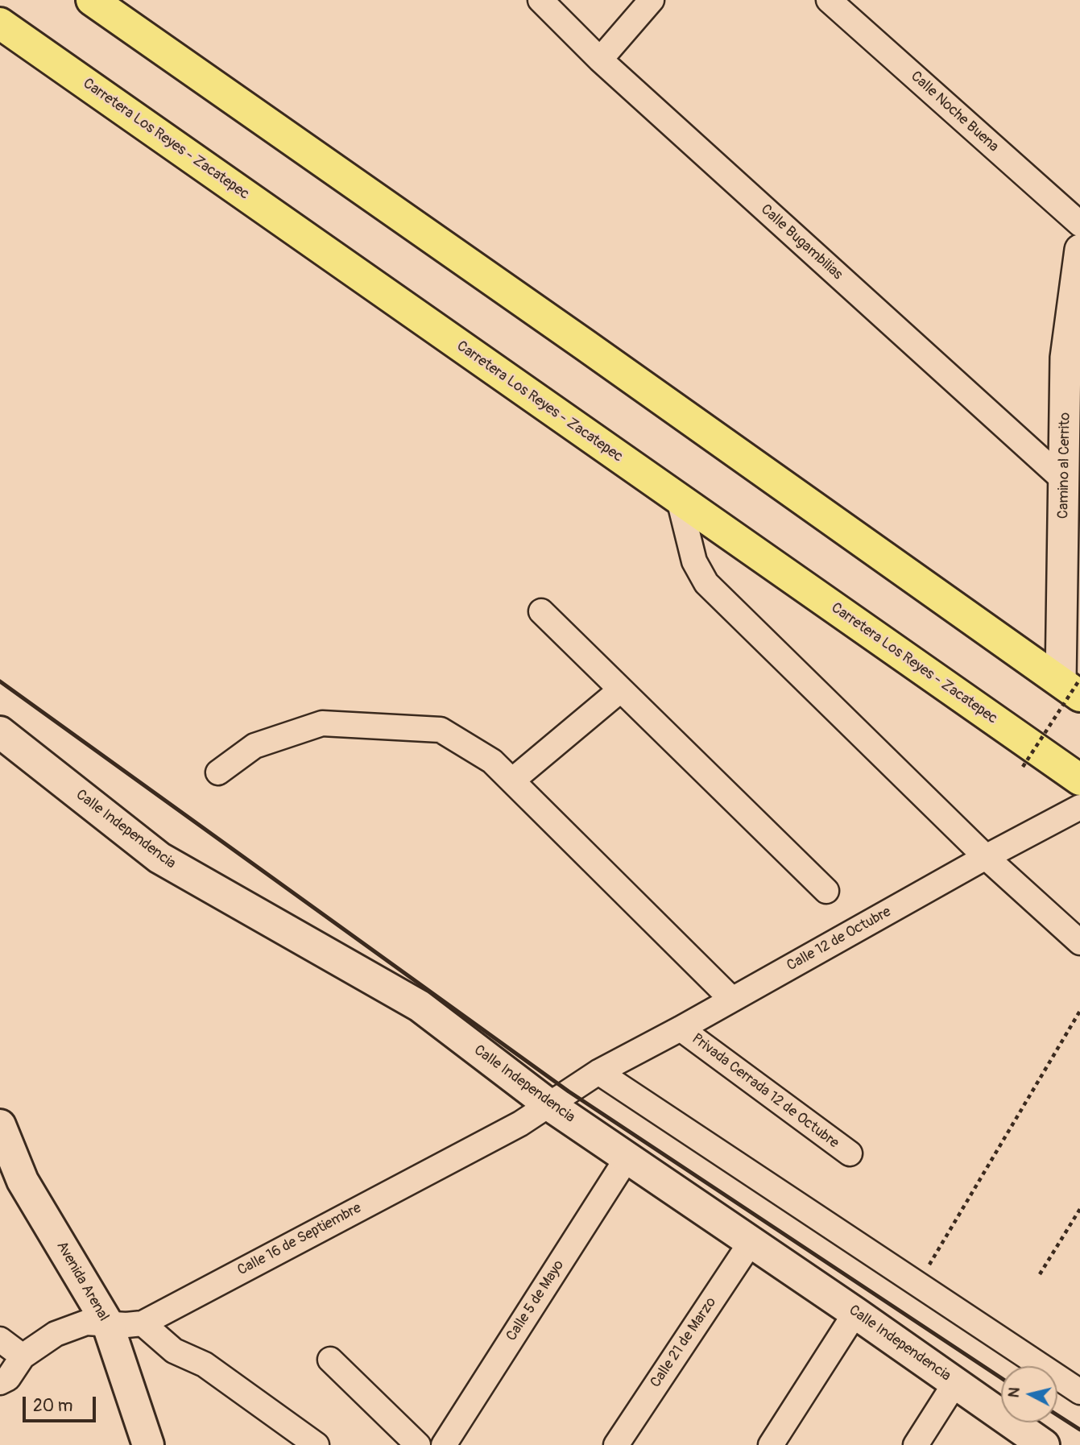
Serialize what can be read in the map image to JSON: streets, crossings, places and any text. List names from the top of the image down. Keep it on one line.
{"streets":{"main road":["Carretera Los Reyes - Zacatepec","Calle Independencia","Avenida Arenal"],"street":["Calle Noche Buena","Calle Bugambilias","Camino al Cerrito","Calle 12 de Octubre","Privada Cerrada 12 de Octubre","Calle 16 de Septiembre","Calle 5 de Mayo","Calle 21 de Marzo"]},"crossings":[["Calle Bugambilias","Camino al Cerrito"],["Calle Independencia","Calle 16 de Septiembre"],["Calle Independencia","Calle 5 de Mayo"],["Calle Independencia","Calle 21 de Marzo"],["Calle 12 de Octubre","Privada Cerrada 12 de Octubre"],["Calle 12 de Octubre","Calle 16 de Septiembre"],["Calle 16 de Septiembre","Avenida Arenal"]],"scale_bar":"20 m","north":"left"}
